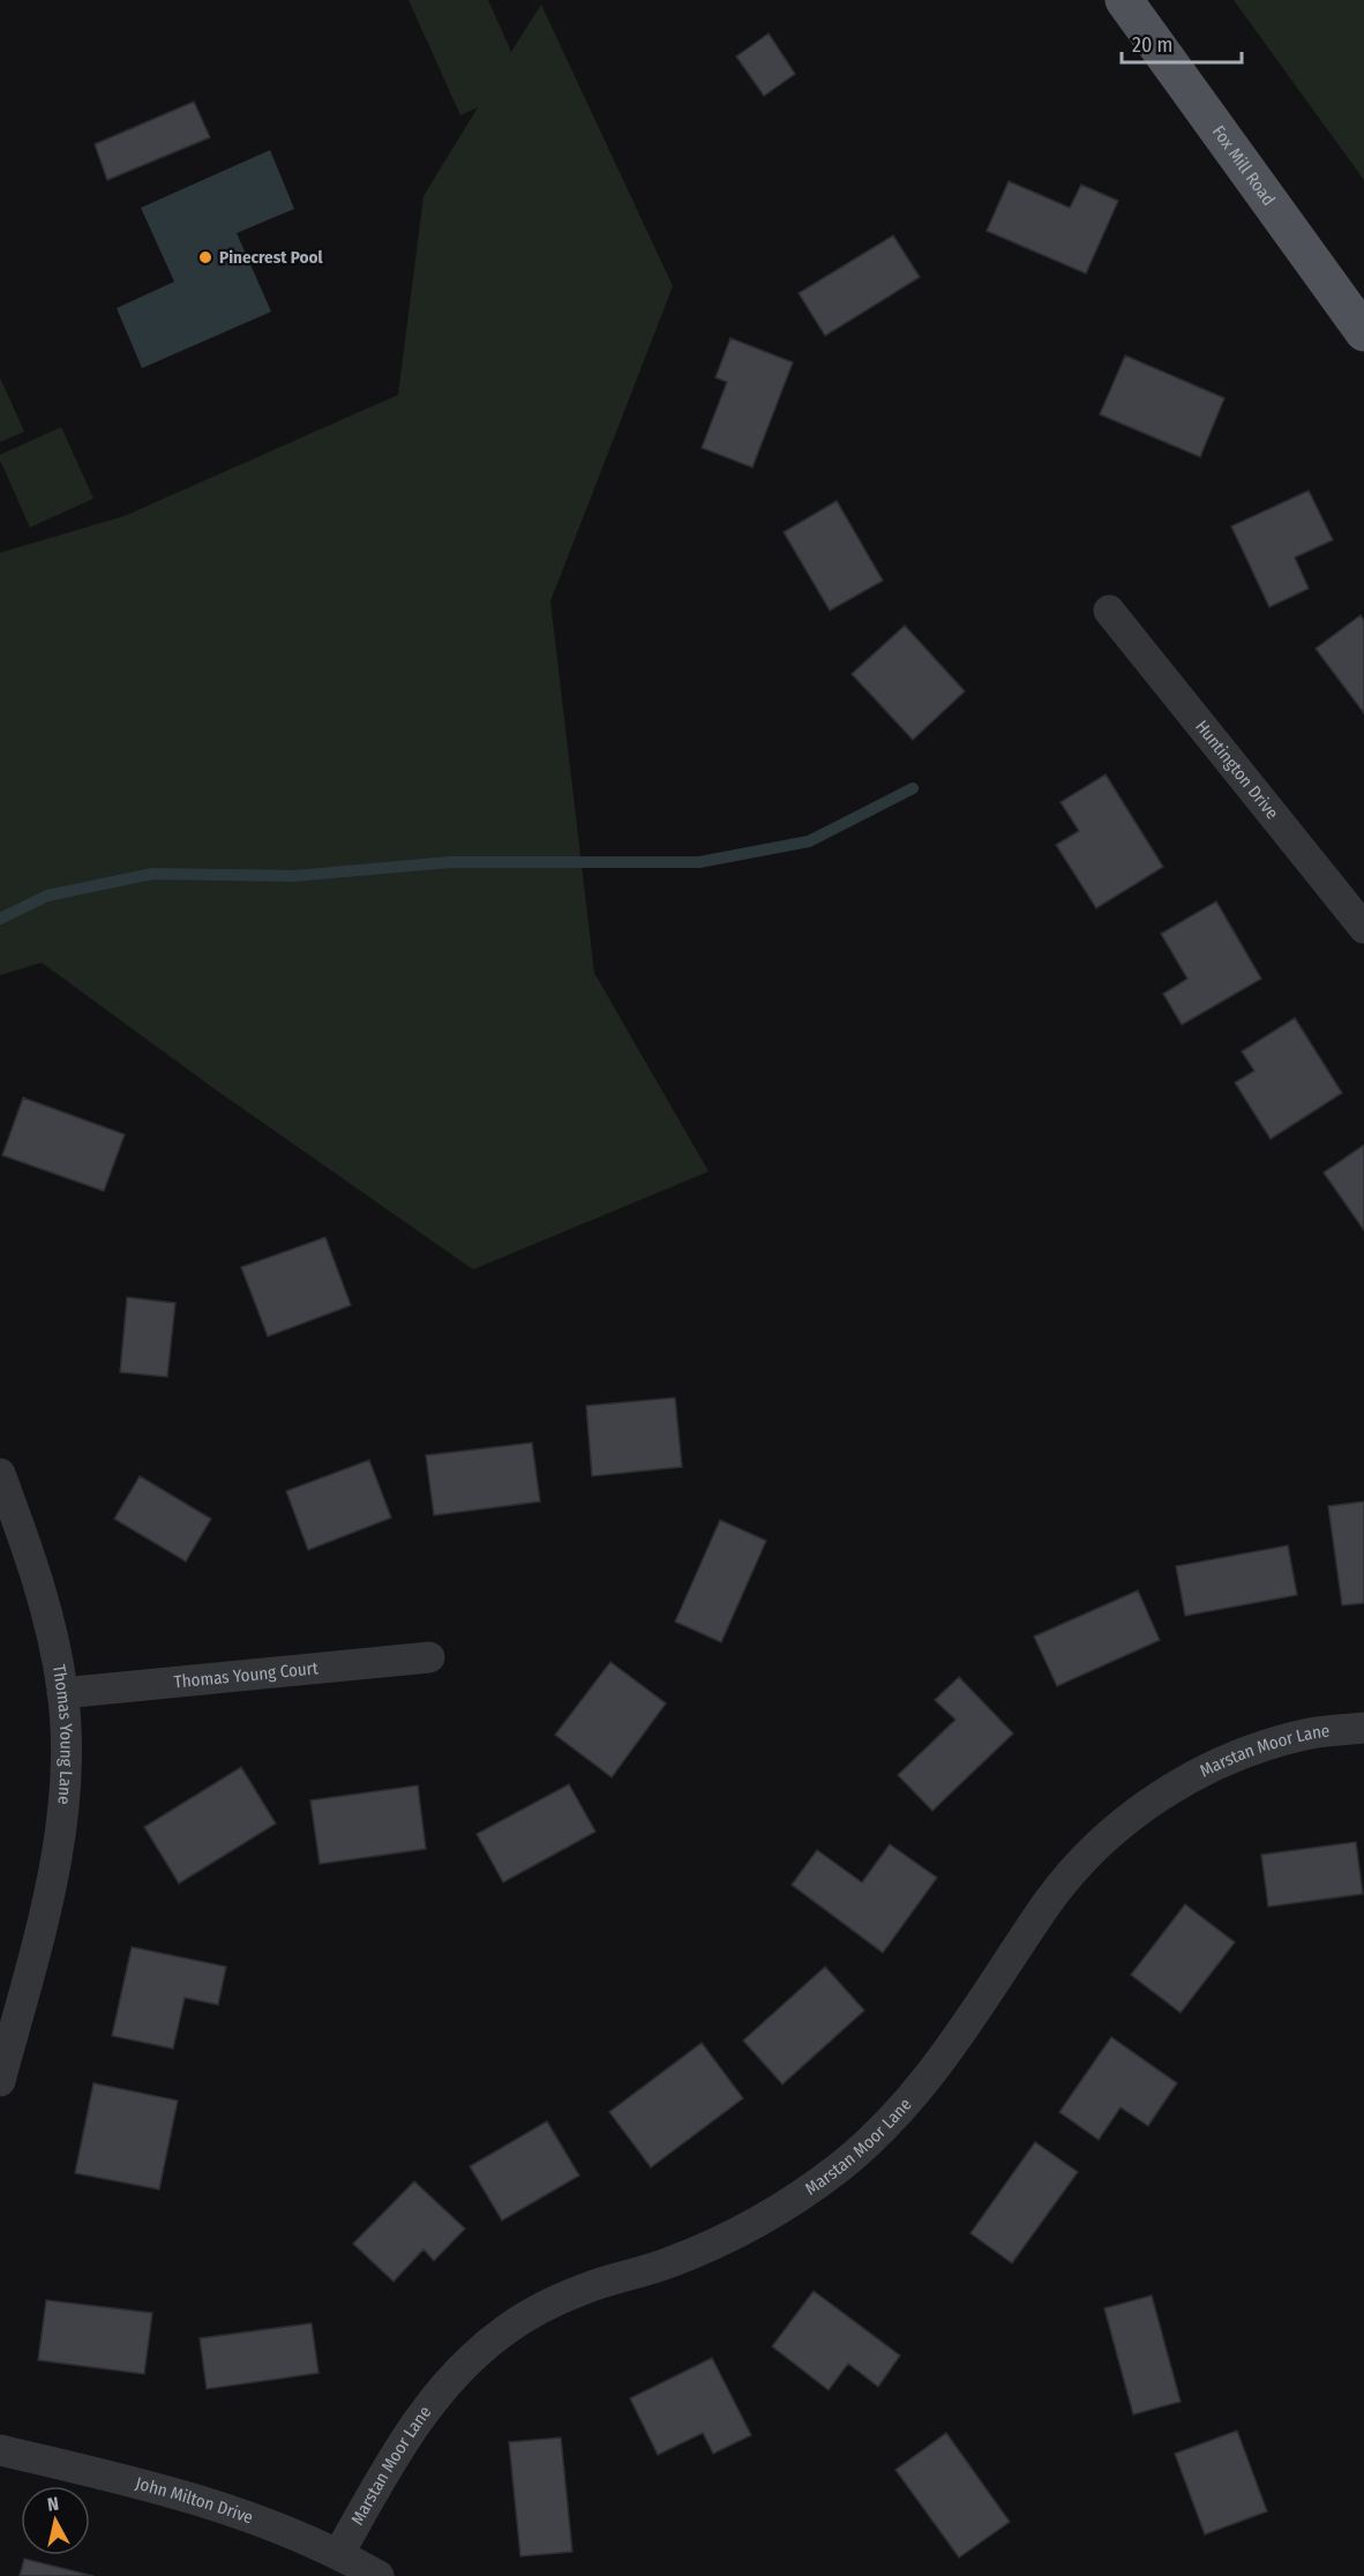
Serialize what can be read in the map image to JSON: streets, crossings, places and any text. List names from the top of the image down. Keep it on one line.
{"streets":{"main road":["Fox Mill Road"],"street":["Huntington Drive","Thomas Young Court","Thomas Young Lane","Marstan Moor Lane","John Milton Drive"]},"crossings":[["Thomas Young Court","Thomas Young Lane"],["Marstan Moor Lane","John Milton Drive"]],"places":["Pinecrest Pool"],"scale_bar":"20 m","north":"top"}
